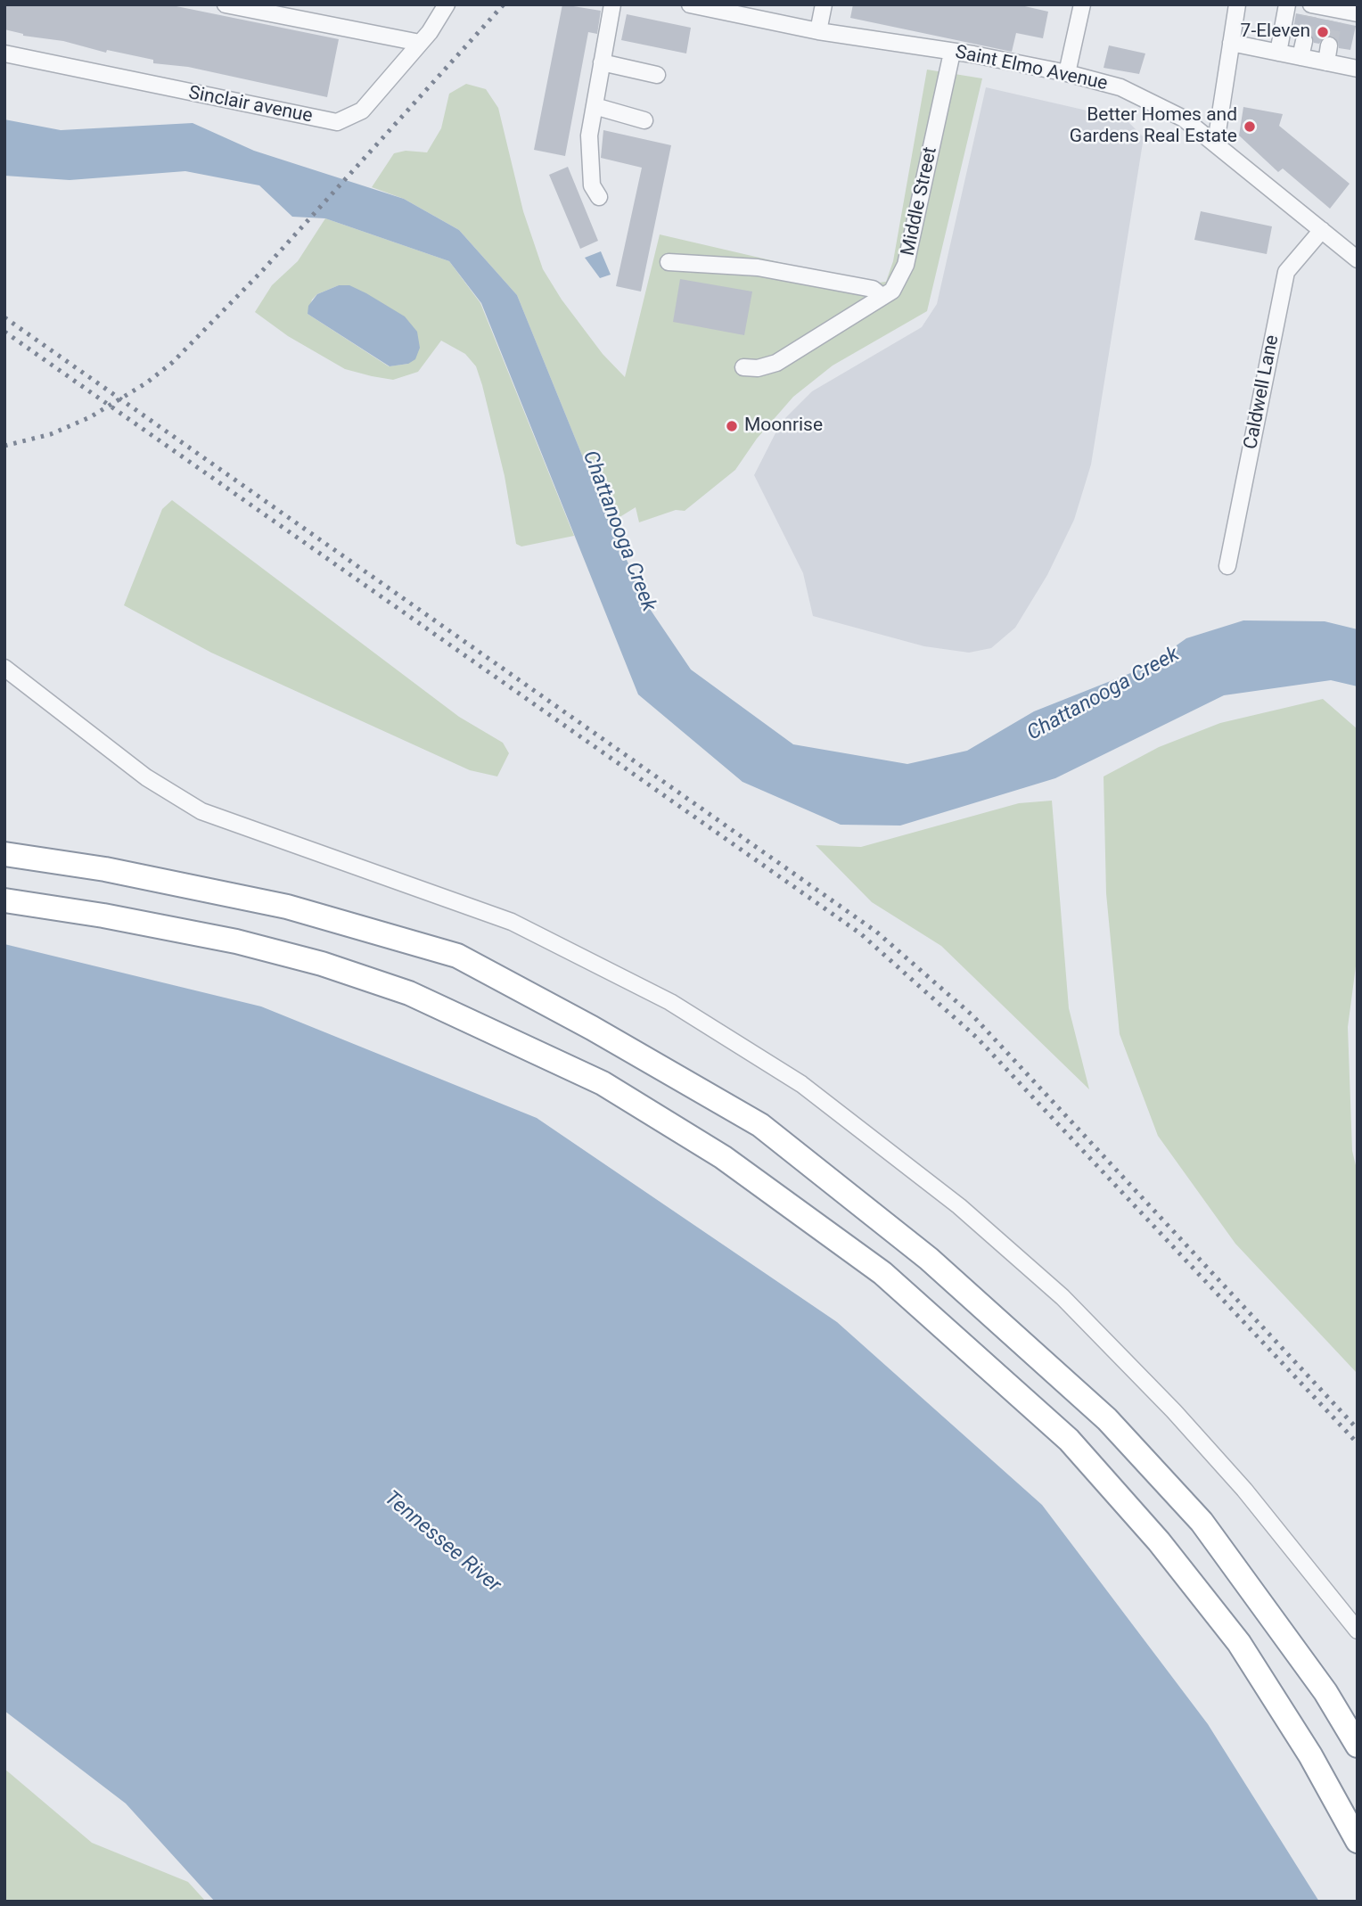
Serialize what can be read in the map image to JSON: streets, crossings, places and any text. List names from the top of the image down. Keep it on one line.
{"streets":{"street":["Saint Elmo Avenue","Sinclair avenue","Middle Street","Caldwell Lane"]},"crossings":[["Saint Elmo Avenue","Middle Street"],["Saint Elmo Avenue","Caldwell Lane"]],"water":["Chattanooga Creek","Tennessee River"],"places":["7-Eleven","Better Homes and Gardens Real Estate","Moonrise"]}
